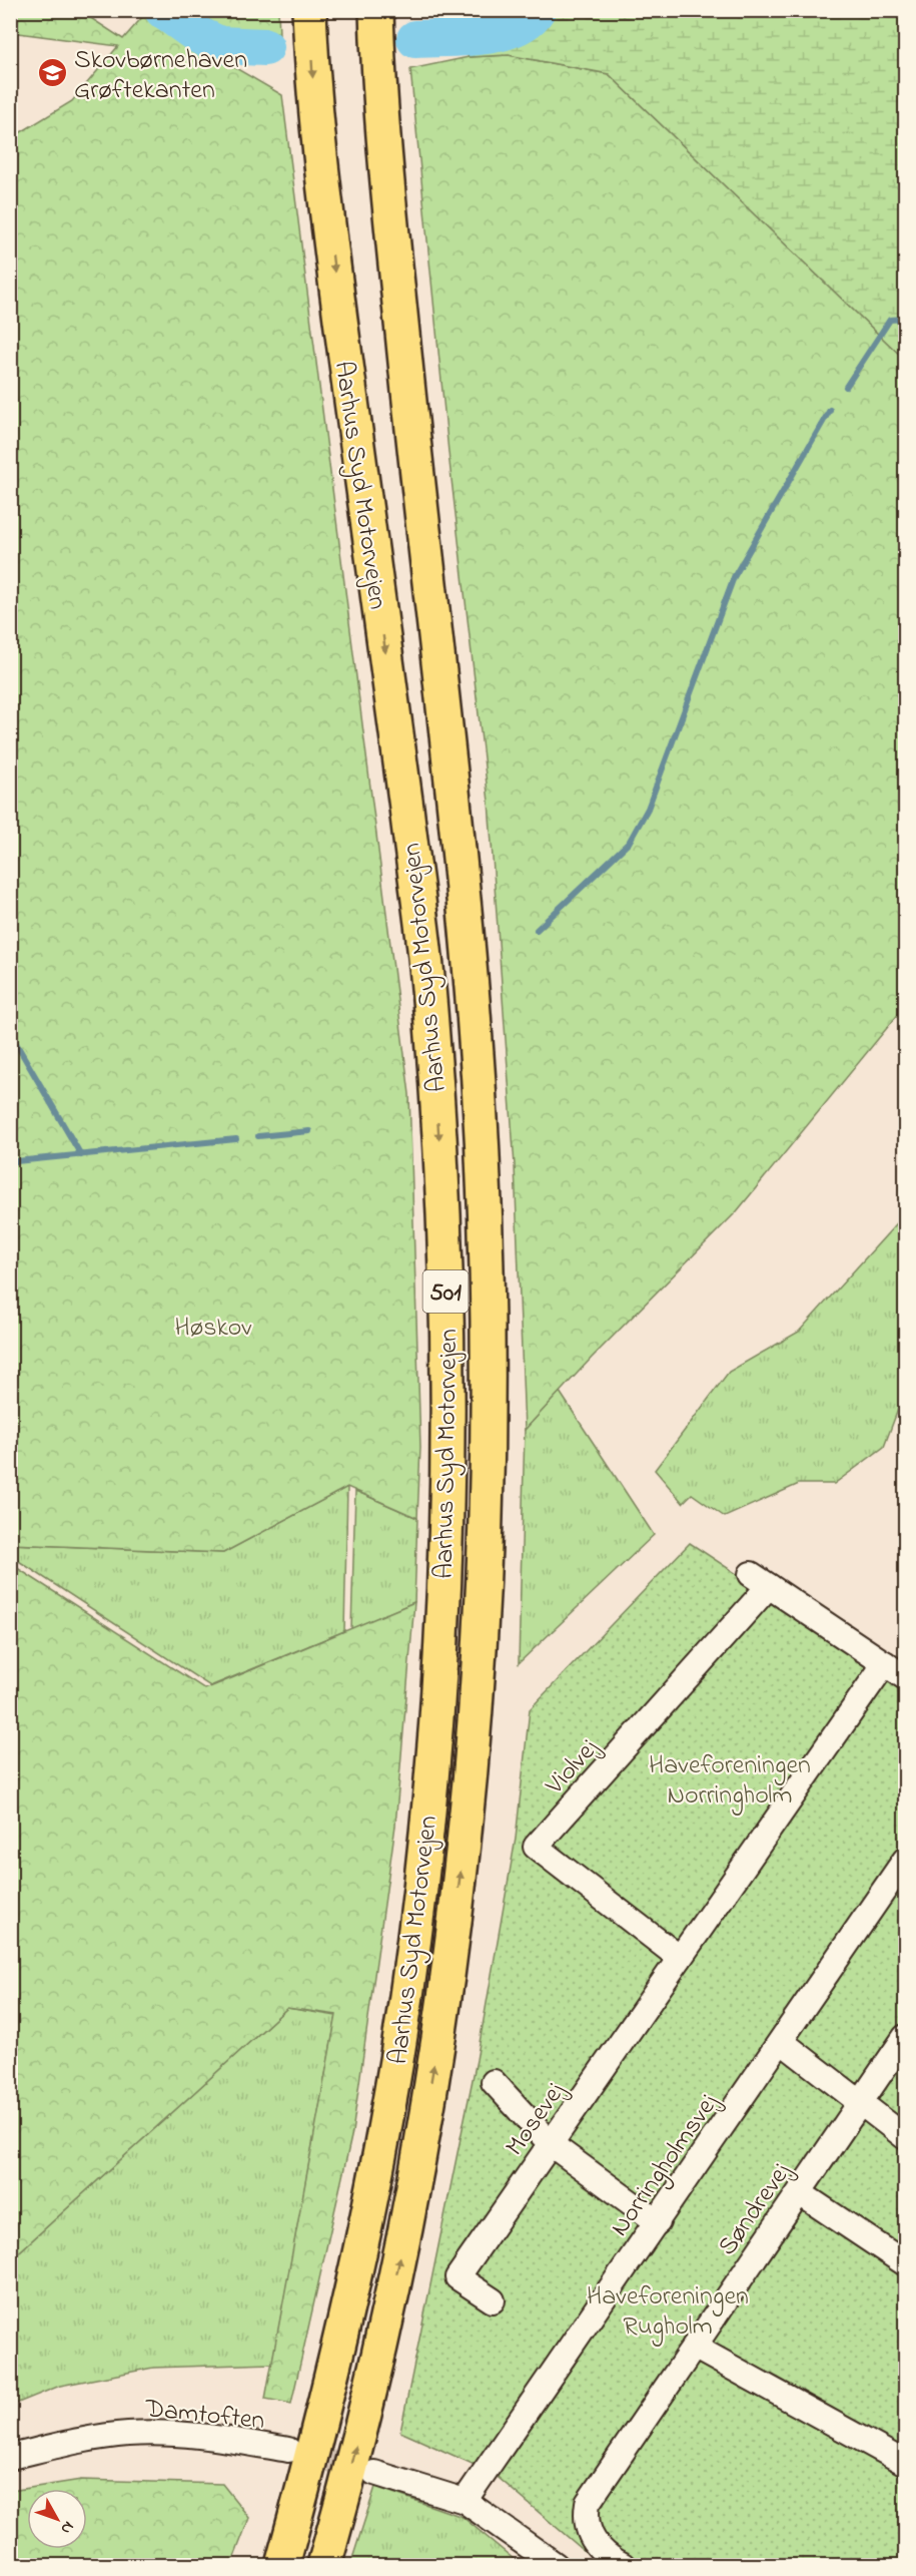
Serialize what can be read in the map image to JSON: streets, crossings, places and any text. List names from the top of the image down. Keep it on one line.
{"streets":{"highway":["Aarhus Syd Motorvejen","501"],"street":["Violvej","Mosevej","Norringholmsvej","Søndrevej","Damtoften"]},"crossings":[["Violvej","Mosevej"]],"parks":["Høskov","Haveforeningen Norringholm","Haveforeningen Rugholm"],"places":{"school or university":["Skovbørnehaven Grøftekanten"]},"north":"bottom right"}
